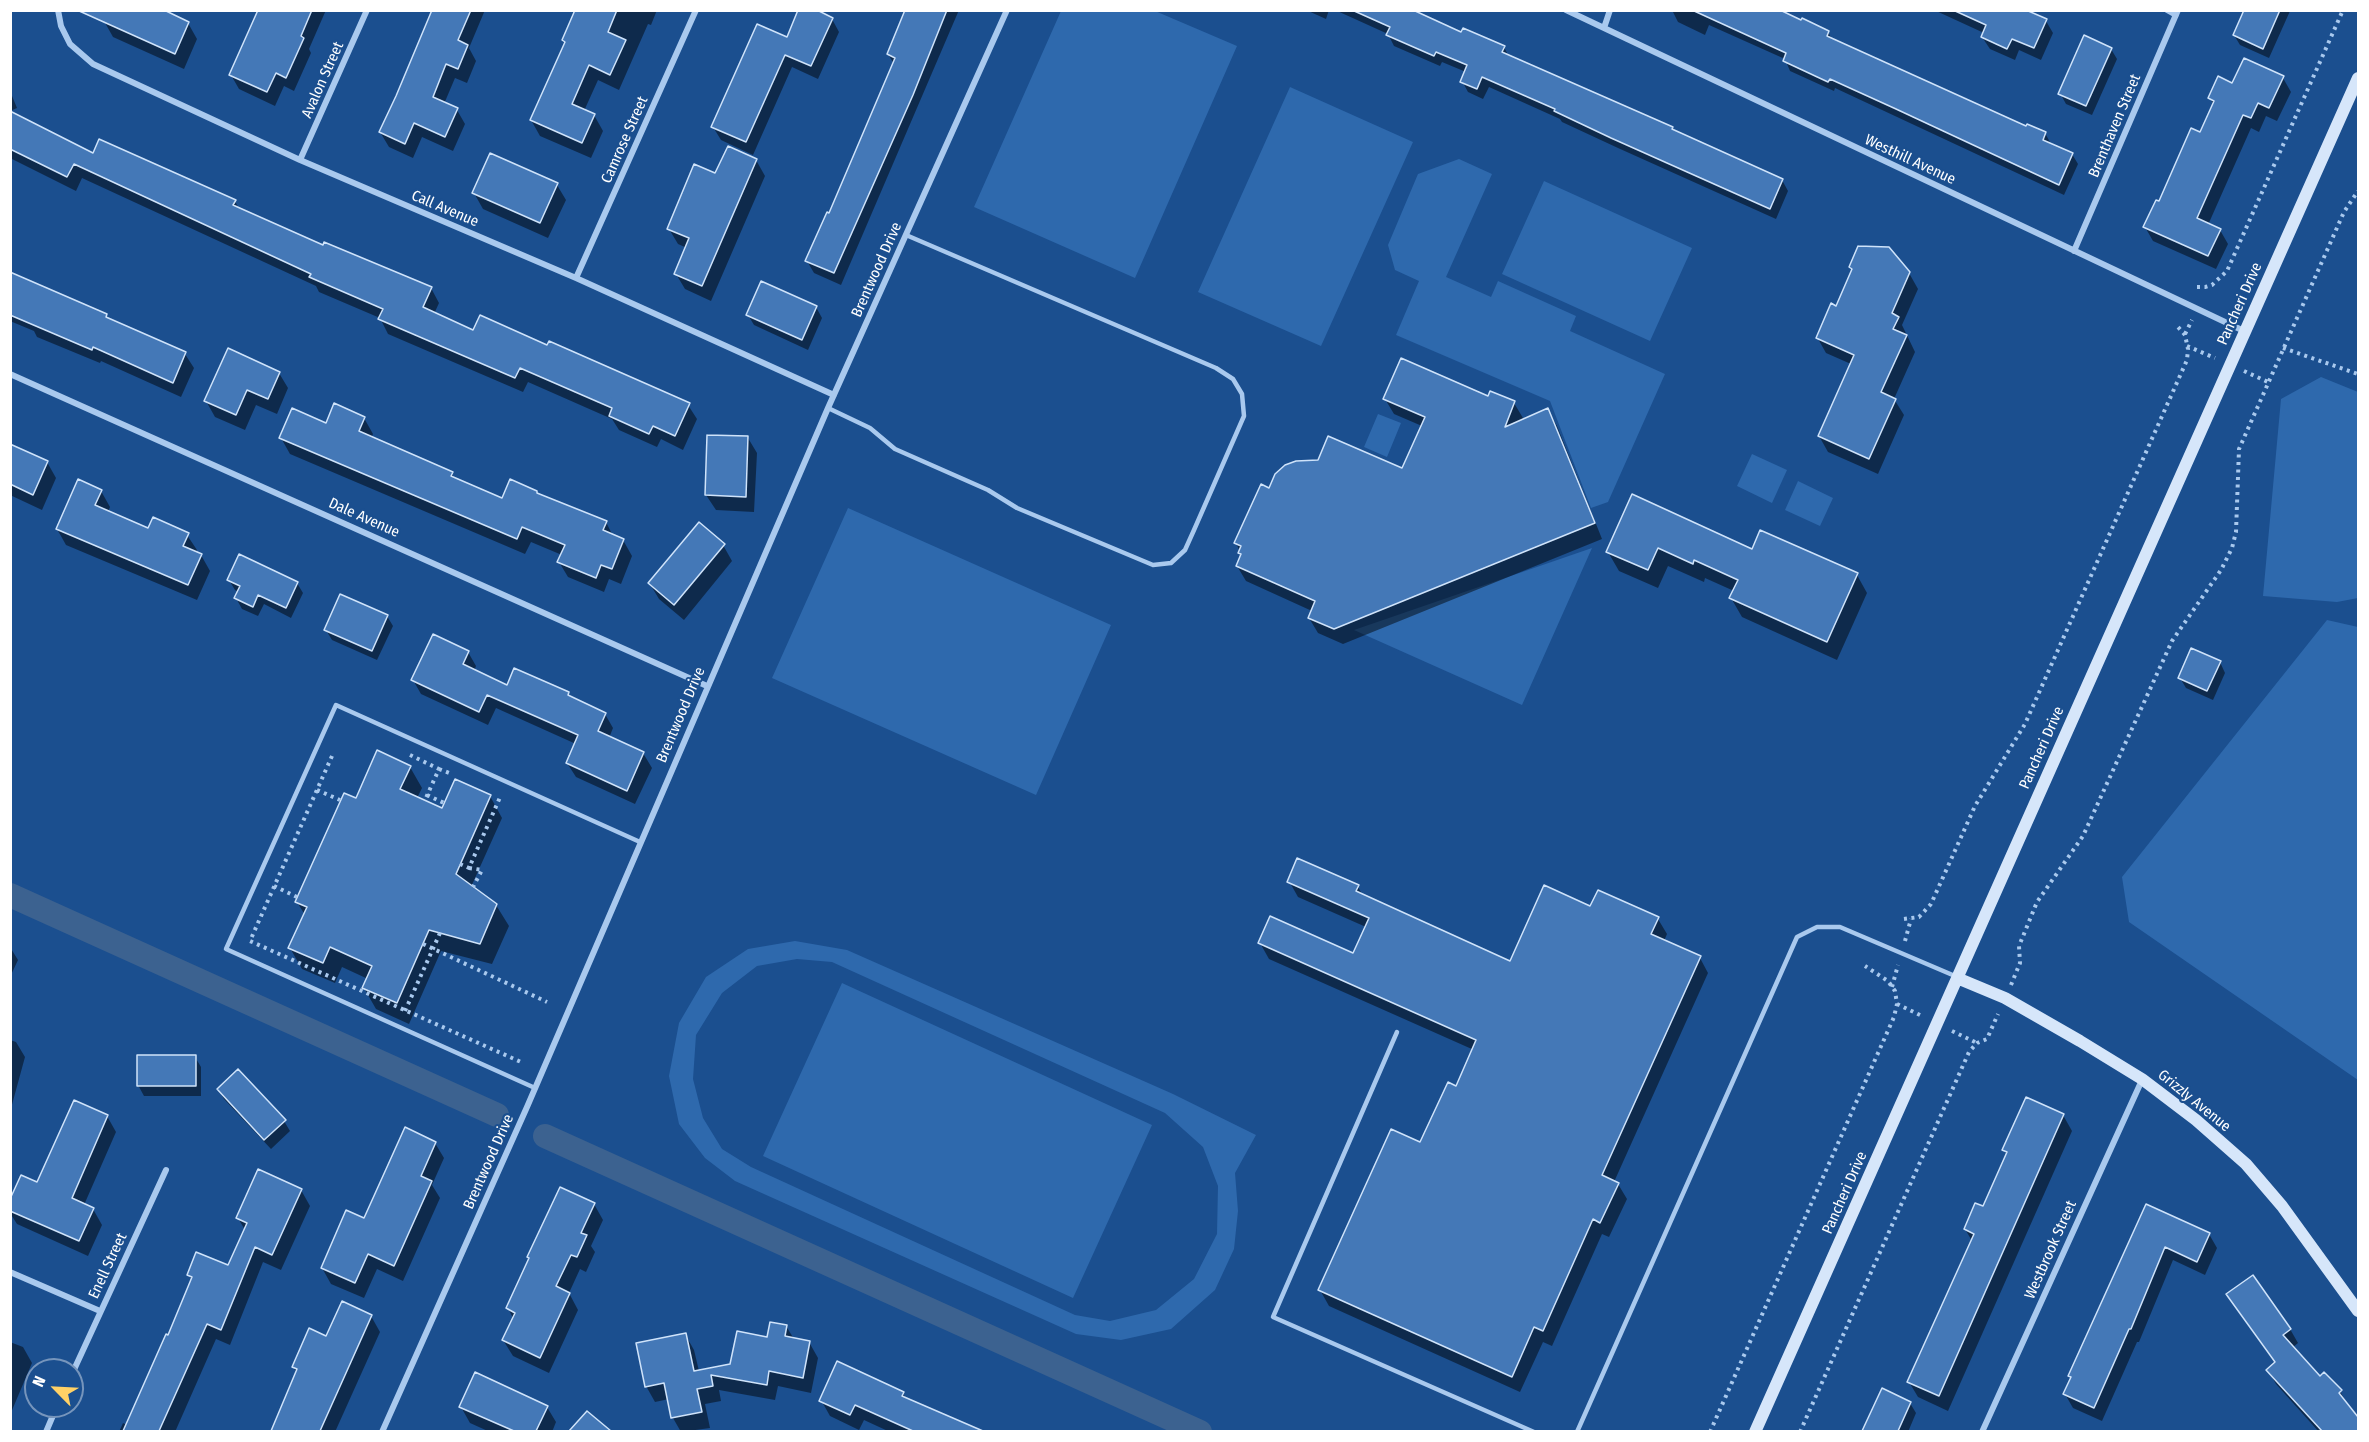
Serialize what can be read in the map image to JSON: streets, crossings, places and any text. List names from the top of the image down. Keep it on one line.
{"streets":{"street":["Avalon Street","Brenthaven Street","Camrose Street","Westhill Avenue","Call Avenue","Brentwood Drive","Pancheri Drive","Dale Avenue","Grizzly Avenue","Westbrook Street","Enell Street"]},"crossings":[["Avalon Street","Call Avenue"],["Brenthaven Street","Westhill Avenue"],["Camrose Street","Call Avenue"],["Westhill Avenue","Pancheri Drive"],["Call Avenue","Brentwood Drive"],["Brentwood Drive","Dale Avenue"],["Pancheri Drive","Grizzly Avenue"],["Grizzly Avenue","Westbrook Street"]],"north":"top left"}
